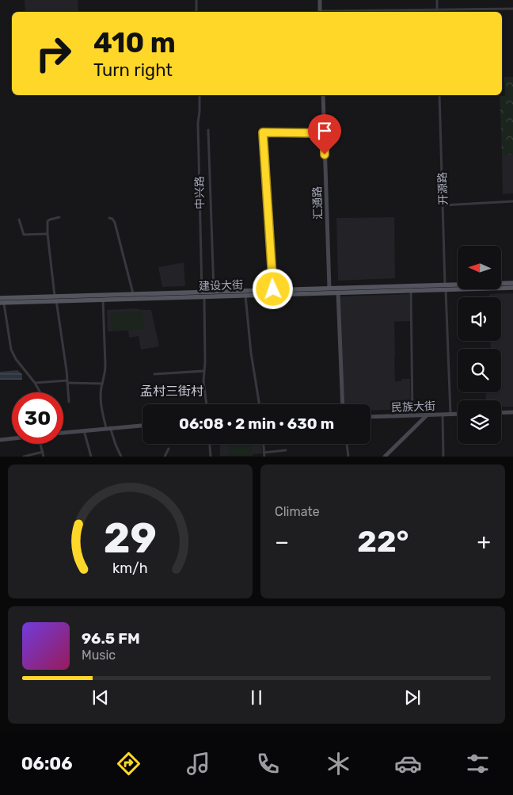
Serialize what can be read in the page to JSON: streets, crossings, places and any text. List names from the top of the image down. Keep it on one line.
{"streets":{"main road":["建设大街"],"street":["开源路","中兴路","汇通路","民族大街"]},"crossings":[["开源路","建设大街"],["开源路","民族大街"],["中兴路","建设大街"],["汇通路","建设大街"]],"districts":["孟村三街村"],"north":"left","page":{"turn":["410 m","Turn right"],"limit":"30","trip":"06:08 · 2 min · 630 m","tile":"Climate","heat":["−","22°","+"],"song":["96.5 FM","Music"],"tabs":"06:06","gauge":["29","km/h"]}}
